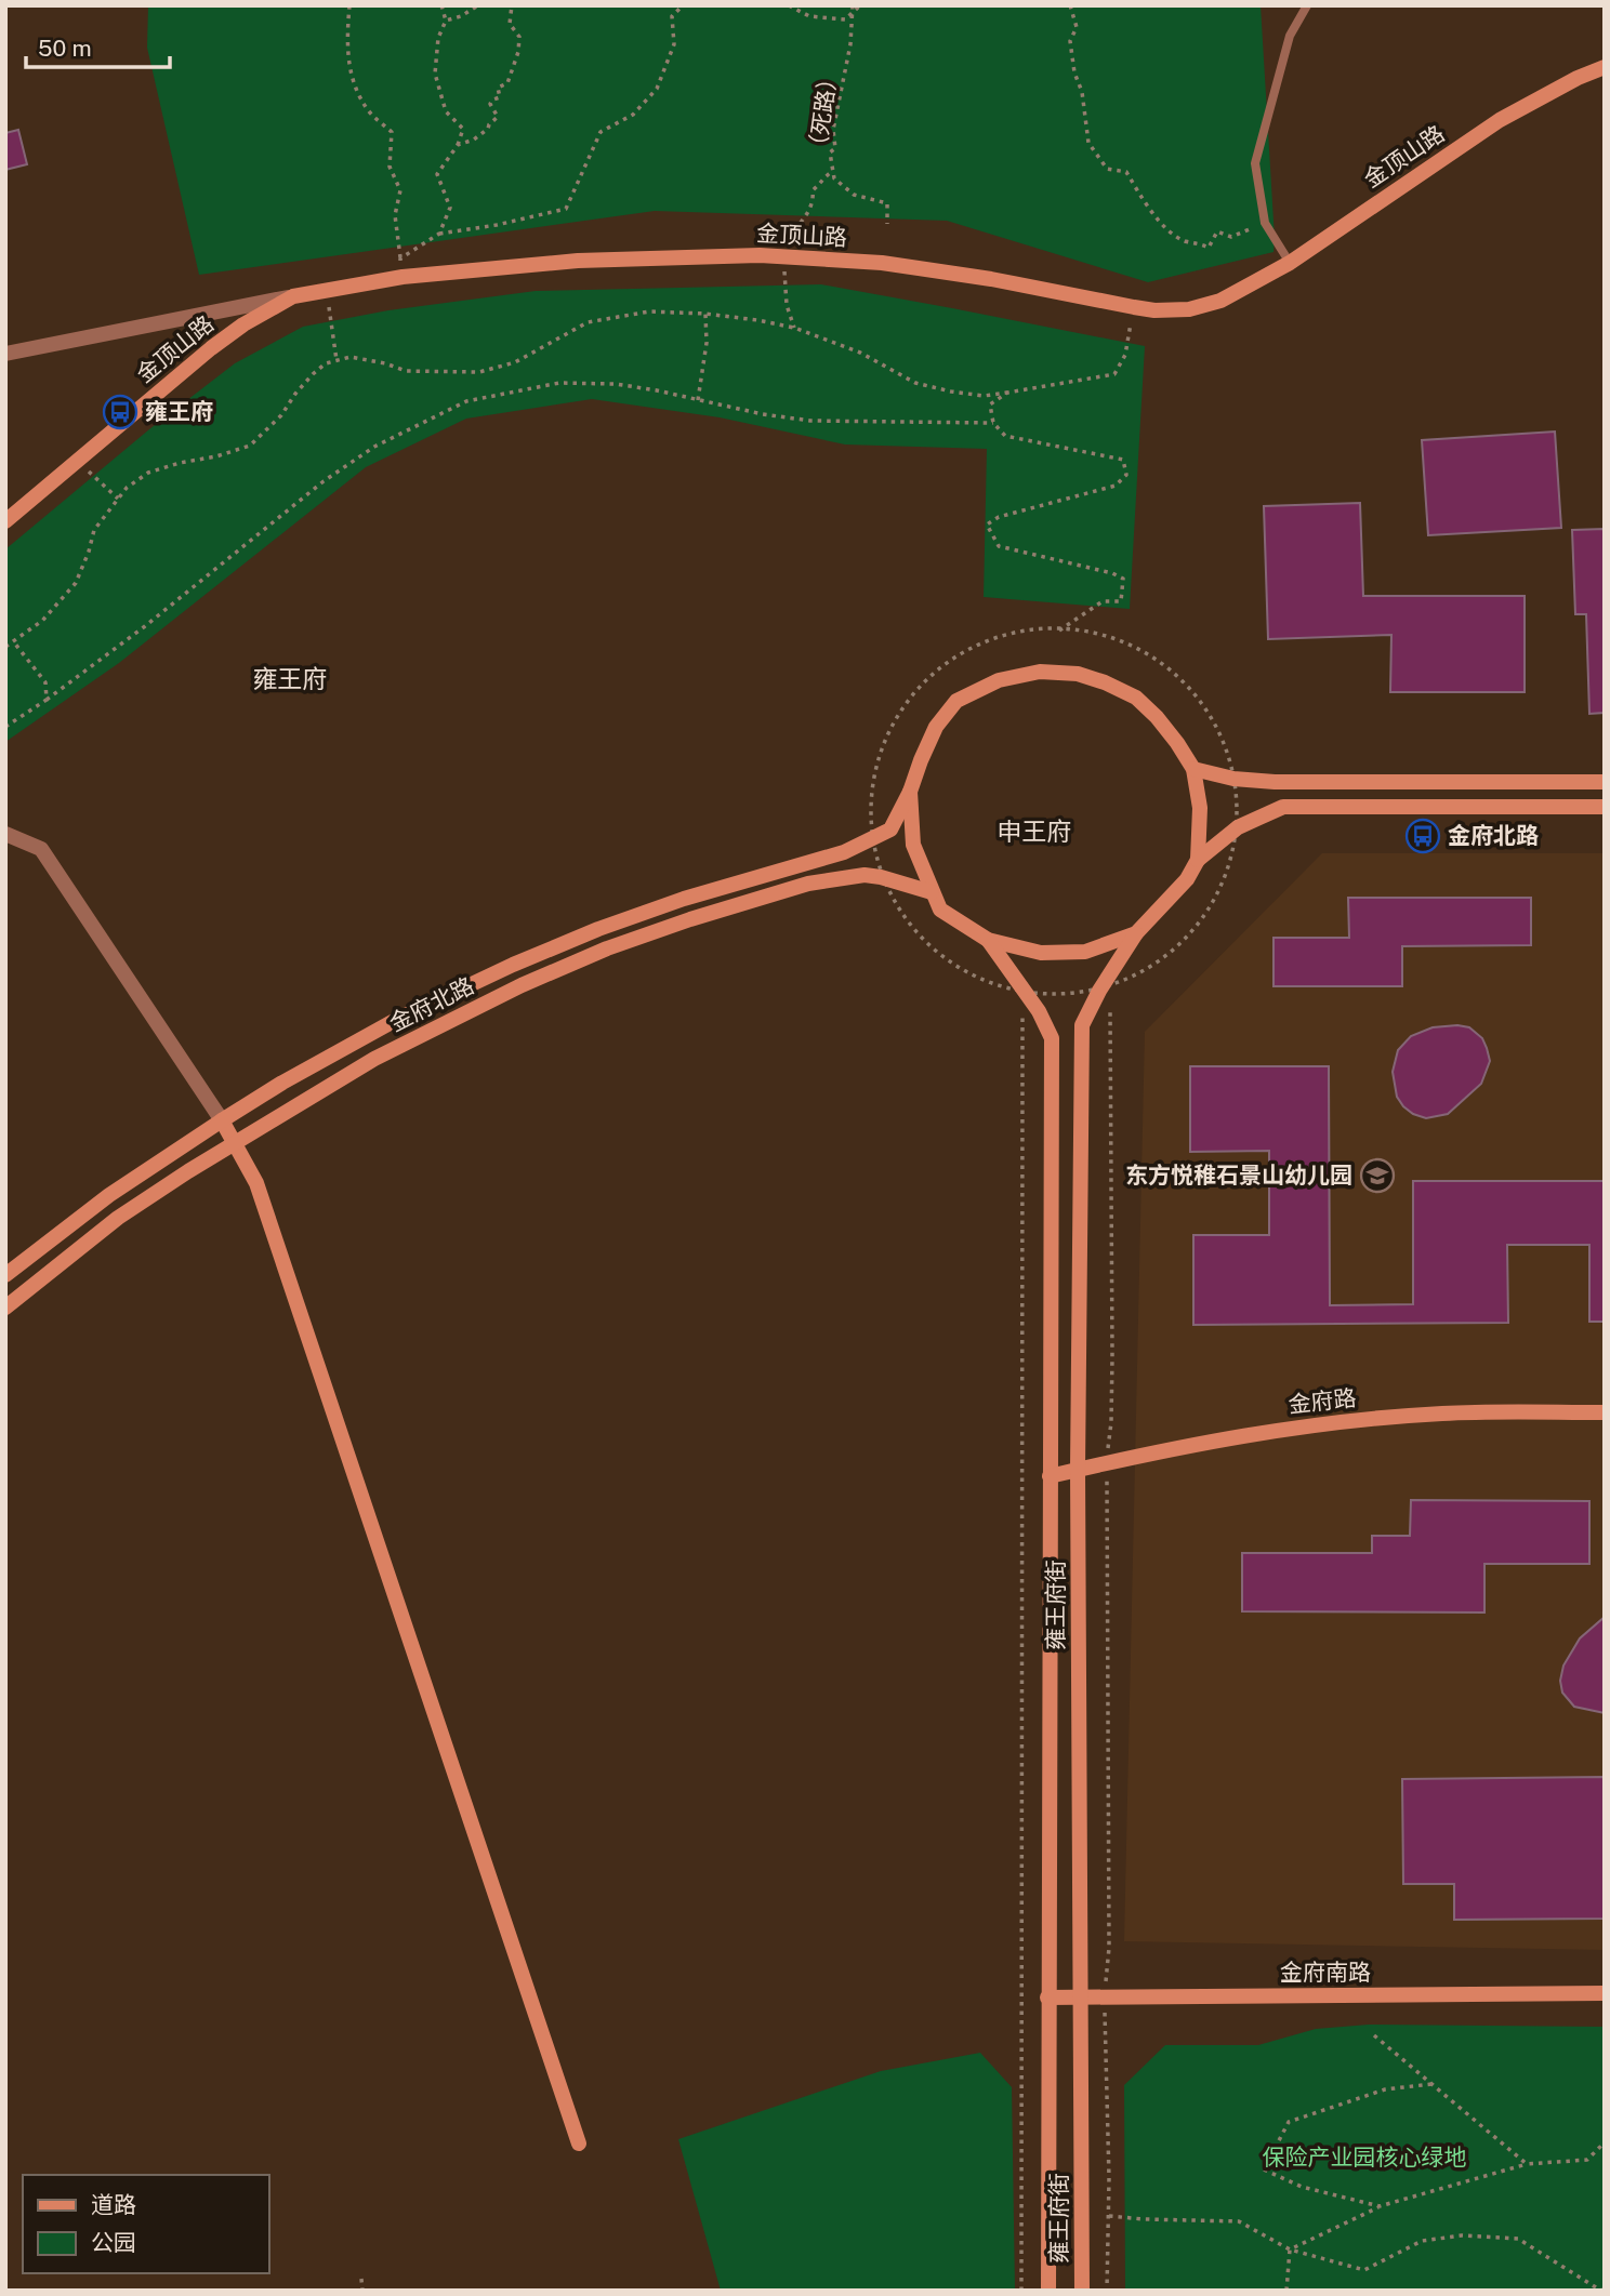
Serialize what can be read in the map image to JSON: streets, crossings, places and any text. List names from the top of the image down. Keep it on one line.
{"streets":{"main road":["金顶山路","金府北路","金府路","雍王府街","金府南路"],"path":["（死路）"]},"crossings":[["金府路","雍王府街"],["雍王府街","金府南路"]],"districts":["雍王府","申王府"],"parks":["保险产业园核心绿地"],"places":{"bus stop":["雍王府","金府北路"],"school or university":["东方悦稚石景山幼儿园"]},"legend":["道路","公园"],"scale_bar":"50 m"}
